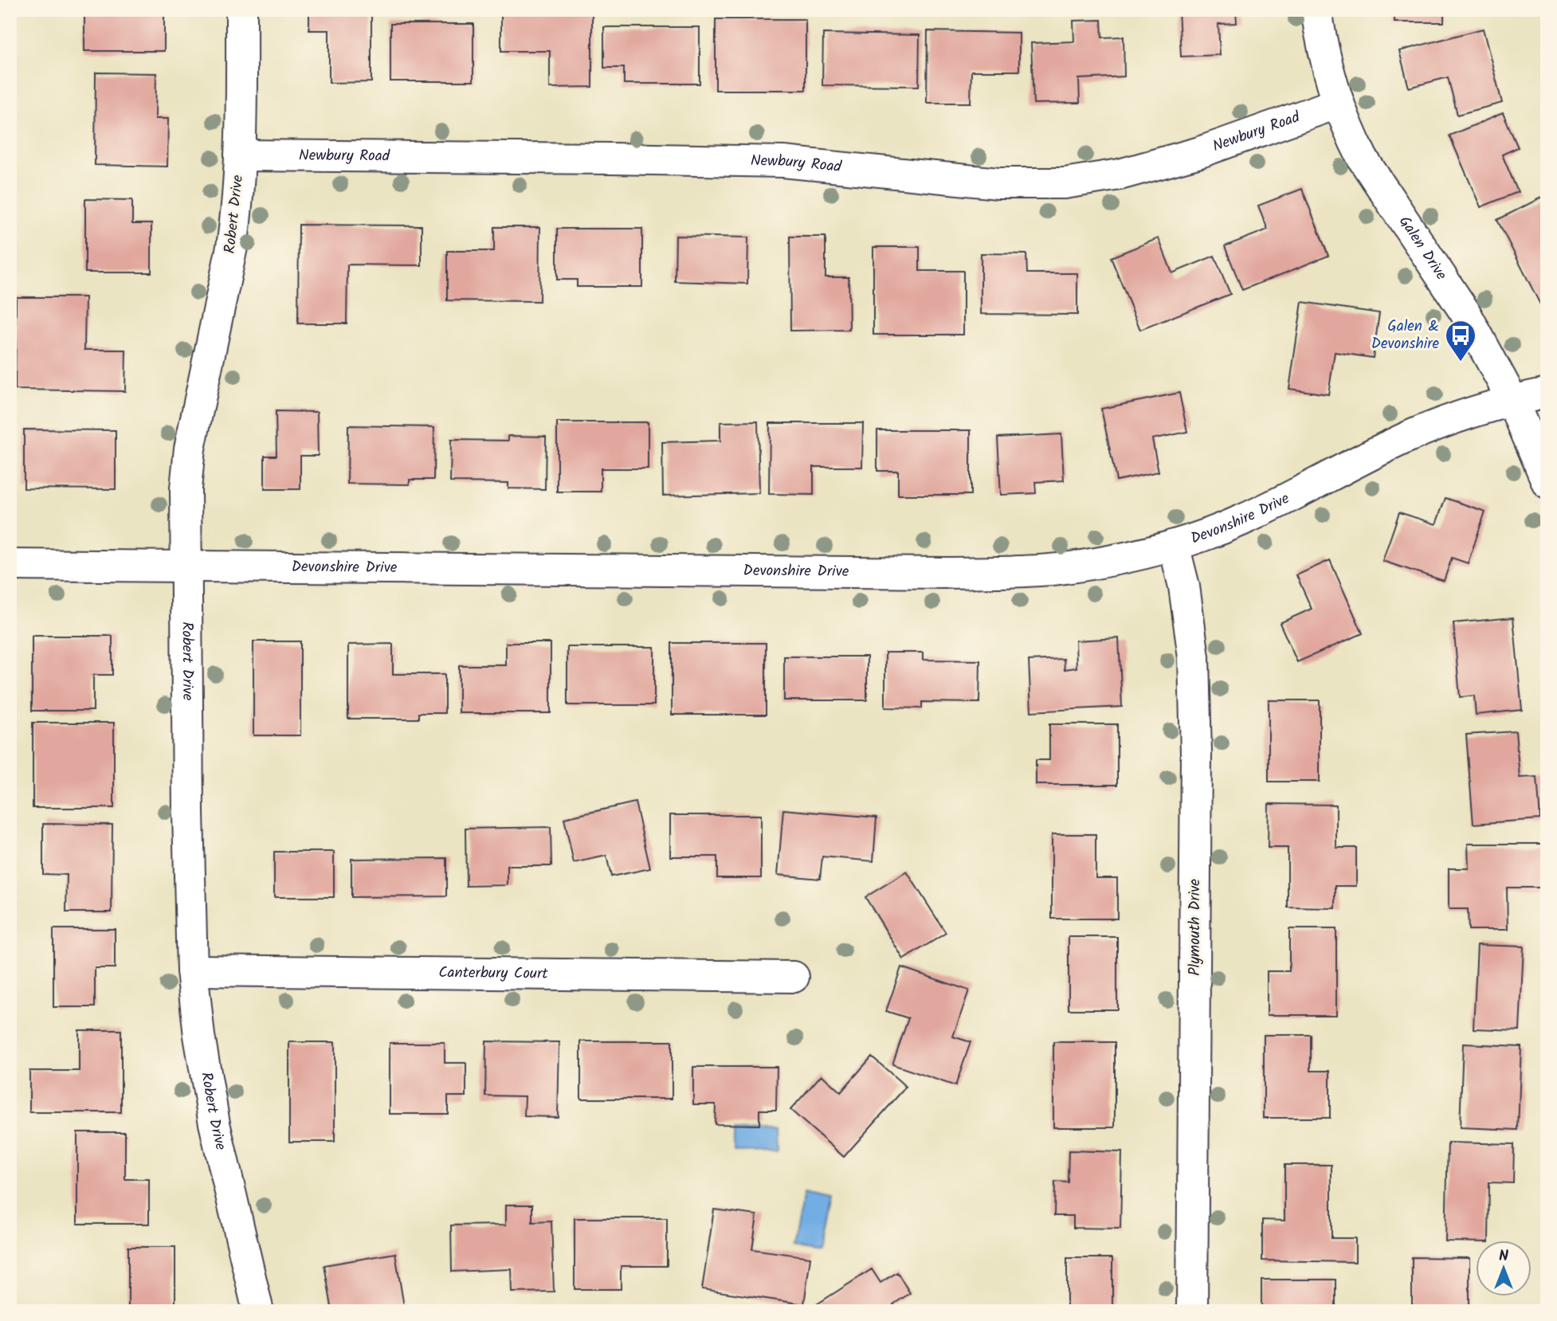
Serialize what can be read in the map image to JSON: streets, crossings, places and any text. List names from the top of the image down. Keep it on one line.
{"streets":{"street":["Newbury Road","Robert Drive","Galen Drive","Devonshire Drive","Plymouth Drive","Canterbury Court"]},"crossings":[["Newbury Road","Robert Drive"],["Newbury Road","Galen Drive"],["Robert Drive","Devonshire Drive"],["Robert Drive","Canterbury Court"],["Galen Drive","Devonshire Drive"],["Devonshire Drive","Plymouth Drive"]],"places":{"bus stop":["Galen & Devonshire"]},"north":"top"}
